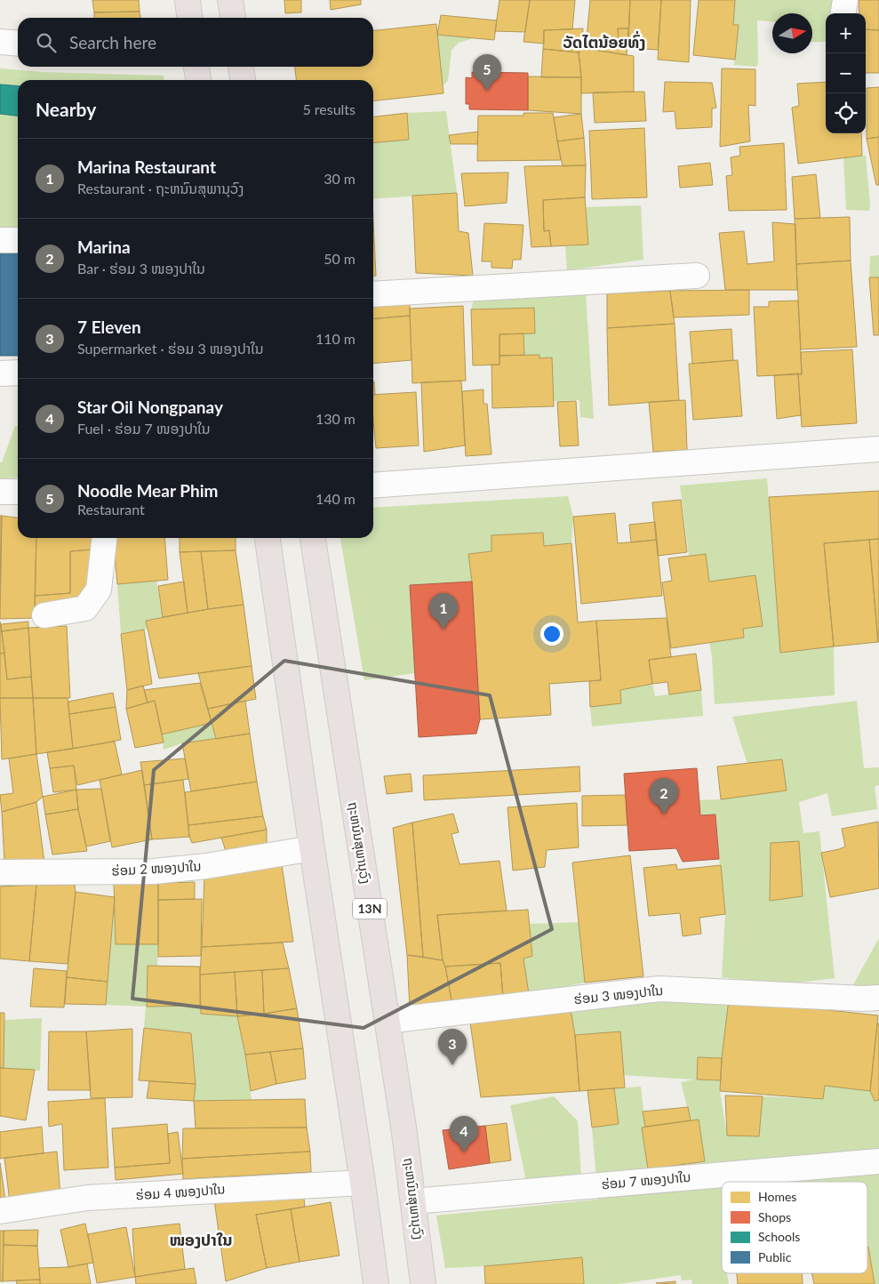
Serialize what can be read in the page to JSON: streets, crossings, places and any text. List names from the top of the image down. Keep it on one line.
{"streets":{"highway":["ຖະຫນົນສຸພານຸວົງ","13N"],"street":["ຮ່ອມ 2 ໜອງປາໃນ","ຮ່ອມ 3 ໜອງປາໃນ","ຮ່ອມ 7 ໜອງປາໃນ","ຮ່ອມ 4 ໜອງປາໃນ"]},"crossings":[["ຖະຫນົນສຸພານຸວົງ","ຮ່ອມ 3 ໜອງປາໃນ"],["ຖະຫນົນສຸພານຸວົງ","ຮ່ອມ 7 ໜອງປາໃນ"]],"districts":["ວັດໄຕນ້ອຍທົ່ງ","ໜອງປາໃນ"],"legend":["Homes","Shops","Schools","Public"],"north":"right","page":{"map_buttons":["+","−"],"search":"Search here","pins":["5","1","2","3","4"],"heading":["Nearby","5 results"],"list":[{"mark":"1","name":"Marina Restaurant","note":"Restaurant · ຖະຫນົນສຸພານຸວົງ","value":"30 m"},{"mark":"2","name":"Marina","note":"Bar · ຮ່ອມ 3 ໜອງປາໃນ","value":"50 m"},{"mark":"3","name":"7 Eleven","note":"Supermarket · ຮ່ອມ 3 ໜອງປາໃນ","value":"110 m"},{"mark":"4","name":"Star Oil Nongpanay","note":"Fuel · ຮ່ອມ 7 ໜອງປາໃນ","value":"130 m"},{"mark":"5","name":"Noodle Mear Phim","note":"Restaurant","value":"140 m"}]}}
